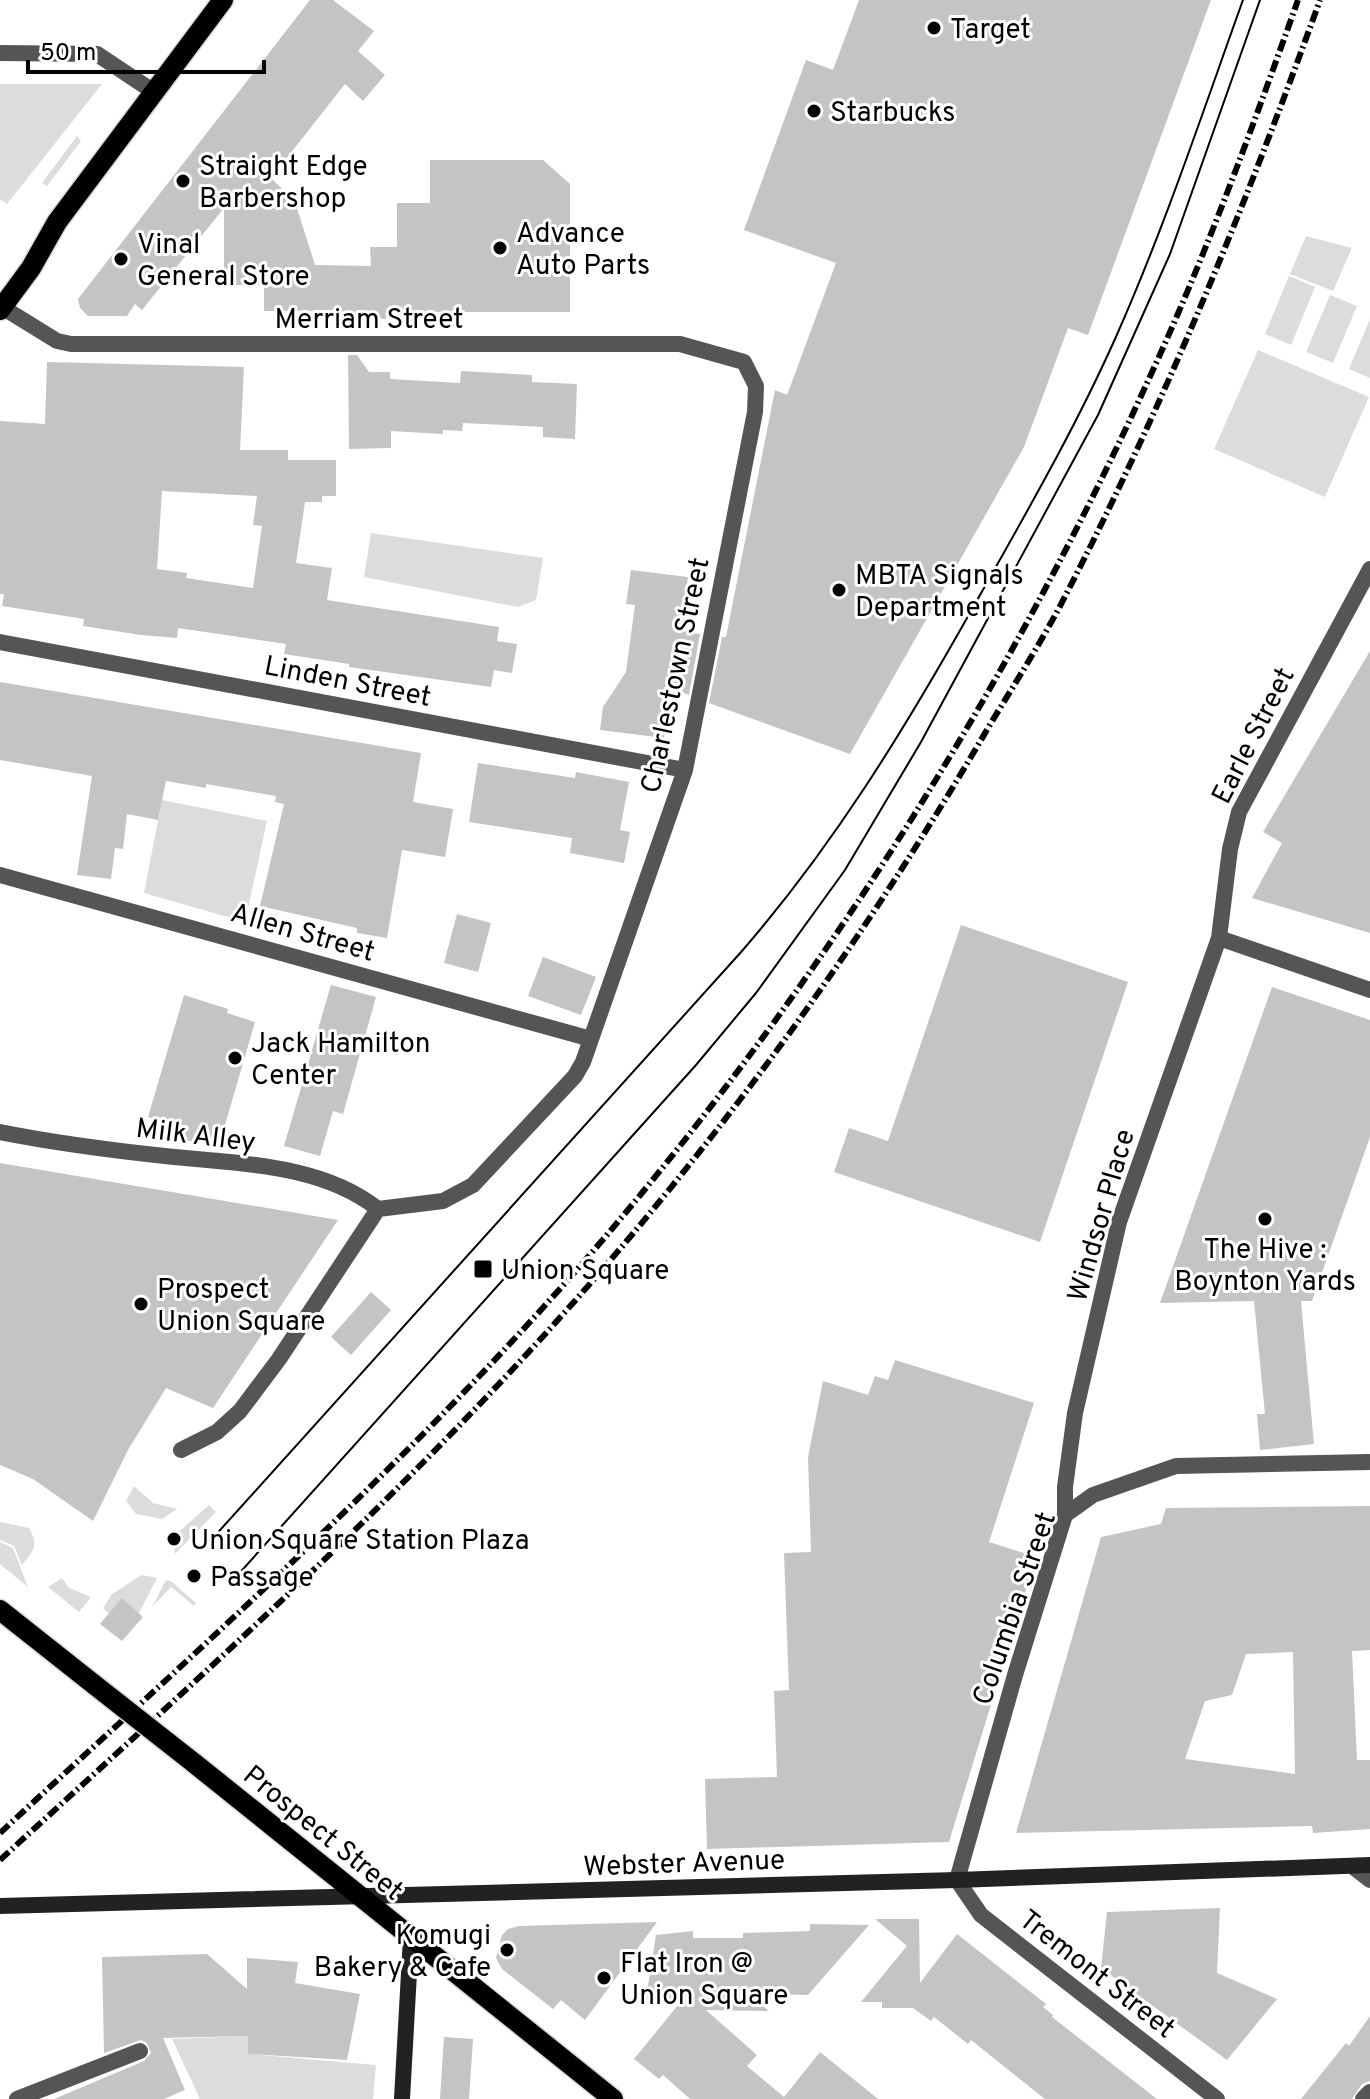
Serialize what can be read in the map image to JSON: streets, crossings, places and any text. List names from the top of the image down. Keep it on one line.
{"streets":{"main road":["Prospect Street","Webster Avenue"],"street":["Merriam Street","Charlestown Street","Linden Street","Earle Street","Allen Street","Milk Alley","Windsor Place","Columbia Street","Tremont Street"]},"crossings":[["Merriam Street","Charlestown Street"],["Charlestown Street","Linden Street"],["Charlestown Street","Allen Street"],["Charlestown Street","Milk Alley"],["Earle Street","Windsor Place"],["Windsor Place","Columbia Street"],["Columbia Street","Webster Avenue"],["Columbia Street","Tremont Street"],["Prospect Street","Webster Avenue"],["Webster Avenue","Tremont Street"]],"places":{"other":["Target","Starbucks","Straight Edge Barbershop","Advance Auto Parts","Vinal General Store","MBTA Signals Department","Jack Hamilton Center","The Hive : Boynton Yards","Prospect Union Square","Union Square Station Plaza","Passage","Komugi Bakery & Cafe","Flat Iron @ Union Square"],"transit":["Union Square"]},"scale_bar":"50 m"}
